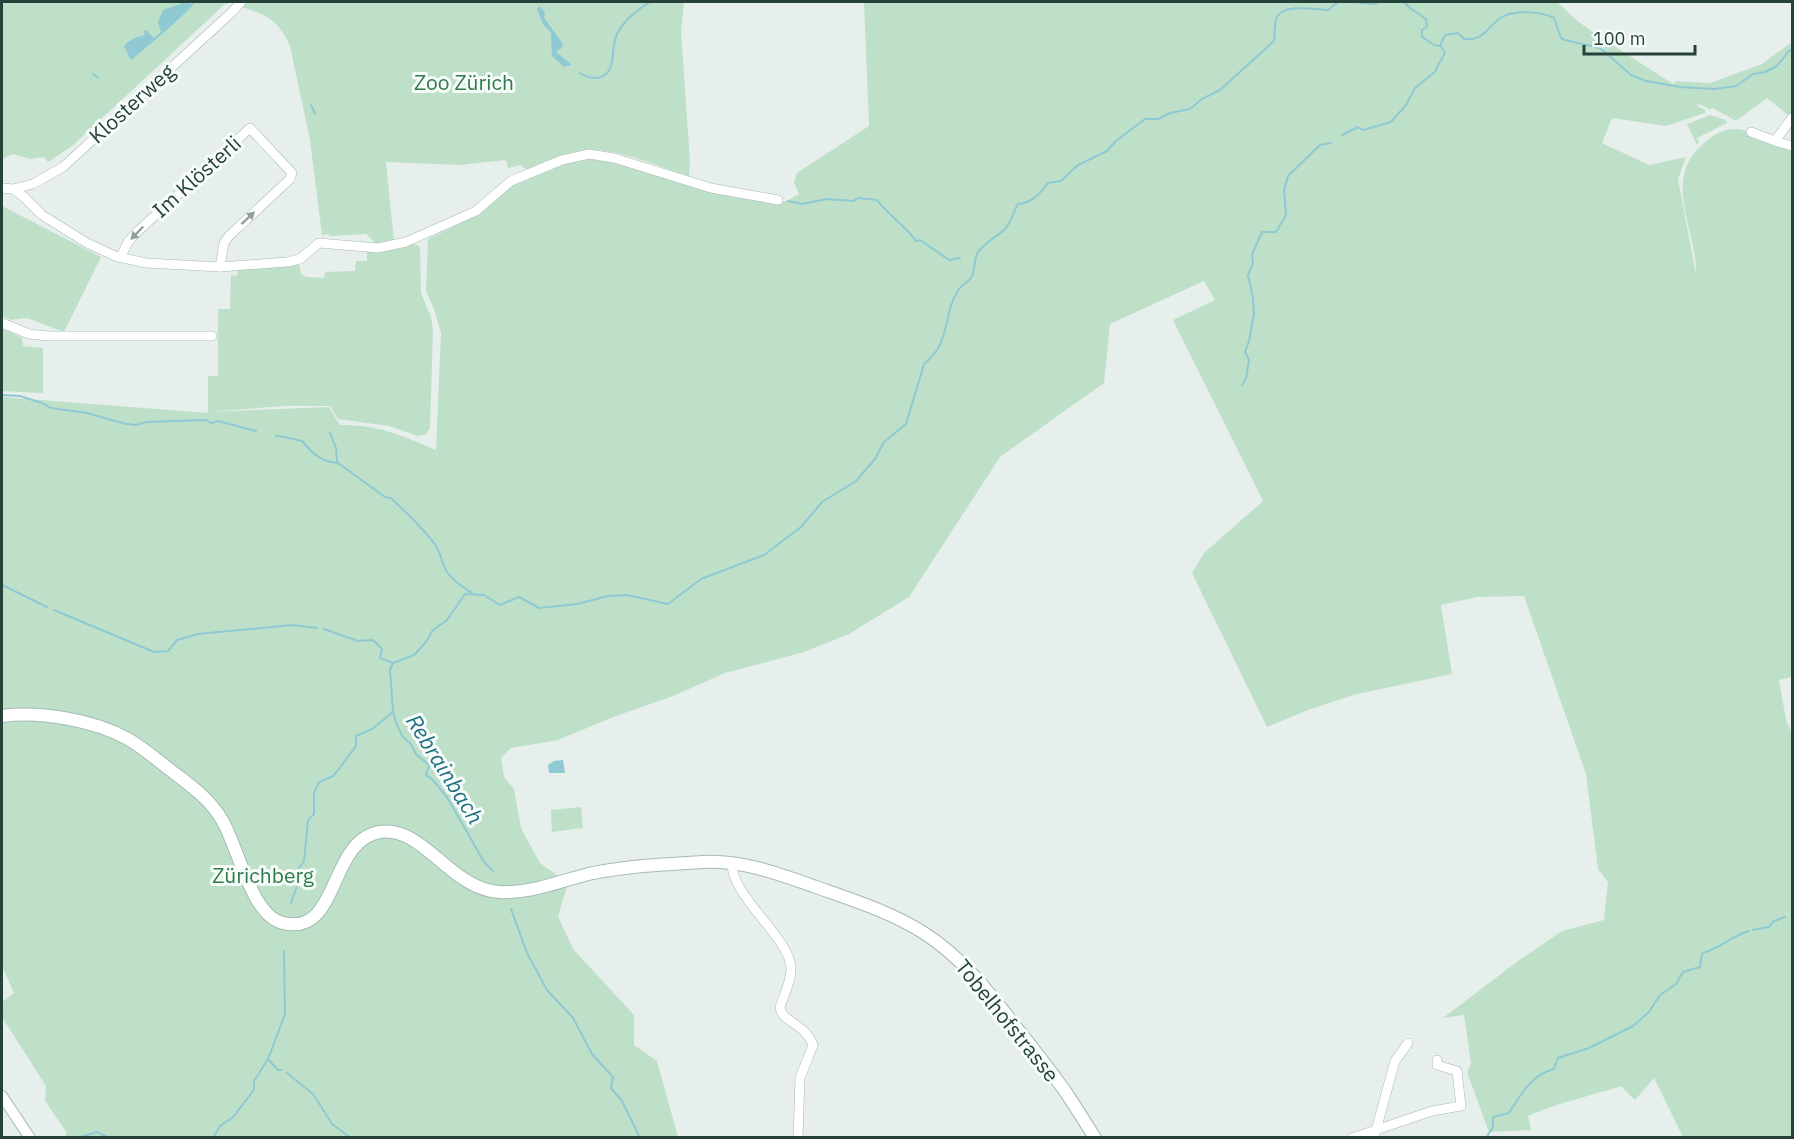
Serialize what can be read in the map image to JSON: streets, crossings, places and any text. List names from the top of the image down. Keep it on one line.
{"streets":{"main road":["Tobelhofstrasse"],"street":["Klosterweg","Im Klösterli"]},"water":["Rebrainbach"],"parks":["Zoo Zürich","Zürichberg"],"scale_bar":"100 m"}
